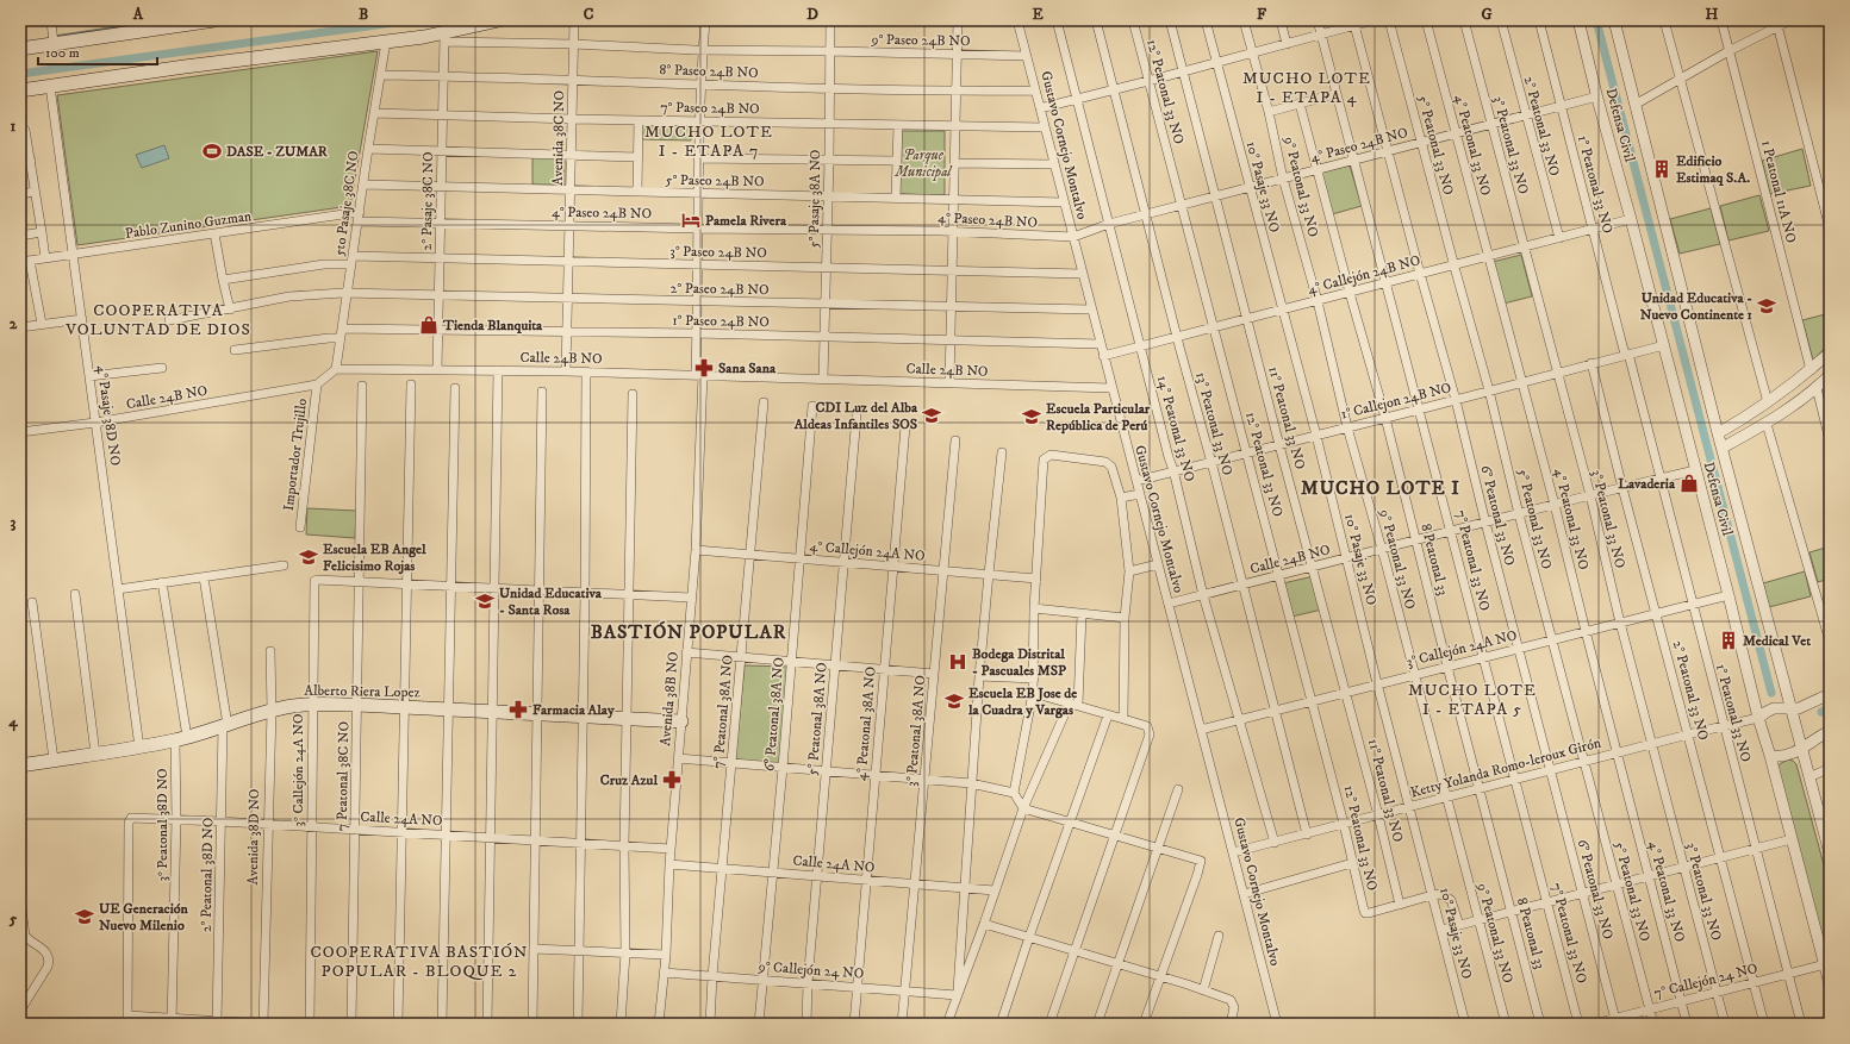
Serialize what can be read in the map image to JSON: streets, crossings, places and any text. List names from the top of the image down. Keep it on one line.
{"streets":{"main road":["Alberto Riera Lopez"],"street":["9° Paseo 24B NO","8° Paseo 24B NO","12° Peatonal 33 NO","7° Paseo 24B NO","Defensa Civil","2° Peatonal 33 NO","Avenida 38C NO","Gustavo Cornejo Montalvo","4° Paseo 24B NO","5° Peatonal 33 NO","4° Peatonal 33 NO","3° Peatonal 33 NO","5° Paseo 24B NO","1° Peatonal 33 NO","10° Pasaje 33 NO","9° Peatonal 33 NO","1 Peatonal 11A NO","5° Pasaje 38A NO","2° Pasaje 38C NO","5to Pasaje 38C NO","Pablo Zunino Guzman","3° Paseo 24B NO","4° Callejón 24B NO","2° Paseo 24B NO","1° Paseo 24B NO","Calle 24B NO","1° Callejon 24B NO","4° Pasaje 38D NO","11° Peatonal 33 NO","13° Peatonal 33 NO","14° Peatonal 33 NO","Importador Trujillo","6° Peatonal 33 NO","4° Callejón 24A NO","8 Peatonal 33","7° Peatonal 33 NO","3° Callejón 24A NO","Avenida 38B NO","7° Peatonal 38A NO","6º Peatonal 38A NO","5° Peatonal 38A NO","4° Peatonal 38A NO","3° Peatonal 38A NO","Ketty Yolanda Romo-leroux Girón","7 Peatonal 38C NO","Calle 24A NO","3° Peatonal 38D NO","Avenida 38D NO","2° Peatonal 38D NO","9° Callejón 24 NO","7° Callejón 24 NO"]},"crossings":[["9° Paseo 24B NO","Avenida 38C NO"],["9° Paseo 24B NO","Gustavo Cornejo Montalvo"],["9° Paseo 24B NO","5° Pasaje 38A NO"],["9° Paseo 24B NO","2° Pasaje 38C NO"],["9° Paseo 24B NO","Avenida 38B NO"],["8° Paseo 24B NO","Avenida 38C NO"],["8° Paseo 24B NO","Gustavo Cornejo Montalvo"],["8° Paseo 24B NO","5° Pasaje 38A NO"],["8° Paseo 24B NO","2° Pasaje 38C NO"],["8° Paseo 24B NO","5to Pasaje 38C NO"],["8° Paseo 24B NO","Avenida 38B NO"],["12° Peatonal 33 NO","4° Paseo 24B NO"],["12° Peatonal 33 NO","4° Callejón 24B NO"],["12° Peatonal 33 NO","Calle 24B NO"],["12° Peatonal 33 NO","1° Callejon 24B NO"],["12° Peatonal 33 NO","11° Peatonal 33 NO"],["12° Peatonal 33 NO","3° Callejón 24A NO"],["12° Peatonal 33 NO","Ketty Yolanda Romo-leroux Girón"],["7° Paseo 24B NO","Avenida 38C NO"],["7° Paseo 24B NO","Gustavo Cornejo Montalvo"],["7° Paseo 24B NO","5° Pasaje 38A NO"],["7° Paseo 24B NO","2° Pasaje 38C NO"],["7° Paseo 24B NO","5to Pasaje 38C NO"],["7° Paseo 24B NO","Avenida 38B NO"],["Defensa Civil","4° Paseo 24B NO"],["Defensa Civil","4° Callejón 24B NO"],["Defensa Civil","Calle 24B NO"],["Defensa Civil","1° Callejon 24B NO"],["Defensa Civil","3° Callejón 24A NO"],["Defensa Civil","Ketty Yolanda Romo-leroux Girón"],["Defensa Civil","7° Callejón 24 NO"],["2° Peatonal 33 NO","4° Paseo 24B NO"],["2° Peatonal 33 NO","4° Callejón 24B NO"],["2° Peatonal 33 NO","Calle 24B NO"],["2° Peatonal 33 NO","1° Callejon 24B NO"],["2° Peatonal 33 NO","3° Callejón 24A NO"],["2° Peatonal 33 NO","Ketty Yolanda Romo-leroux Girón"],["2° Peatonal 33 NO","7° Callejón 24 NO"],["Avenida 38C NO","4° Paseo 24B NO"],["Avenida 38C NO","5° Paseo 24B NO"],["Avenida 38C NO","3° Paseo 24B NO"],["Avenida 38C NO","2° Paseo 24B NO"],["Avenida 38C NO","1° Paseo 24B NO"],["Avenida 38C NO","Calle 24B NO"],["Gustavo Cornejo Montalvo","4° Paseo 24B NO"],["Gustavo Cornejo Montalvo","5° Paseo 24B NO"],["Gustavo Cornejo Montalvo","3° Paseo 24B NO"],["Gustavo Cornejo Montalvo","4° Callejón 24B NO"],["Gustavo Cornejo Montalvo","2° Paseo 24B NO"],["Gustavo Cornejo Montalvo","1° Paseo 24B NO"],["Gustavo Cornejo Montalvo","Calle 24B NO"],["Gustavo Cornejo Montalvo","1° Callejon 24B NO"],["Gustavo Cornejo Montalvo","3° Callejón 24A NO"],["Gustavo Cornejo Montalvo","Ketty Yolanda Romo-leroux Girón"],["4° Paseo 24B NO","5° Peatonal 33 NO"],["4° Paseo 24B NO","4° Peatonal 33 NO"],["4° Paseo 24B NO","3° Peatonal 33 NO"],["4° Paseo 24B NO","1° Peatonal 33 NO"],["4° Paseo 24B NO","10° Pasaje 33 NO"],["4° Paseo 24B NO","9° Peatonal 33 NO"],["4° Paseo 24B NO","5° Pasaje 38A NO"],["4° Paseo 24B NO","2° Pasaje 38C NO"],["4° Paseo 24B NO","5to Pasaje 38C NO"],["4° Paseo 24B NO","Pablo Zunino Guzman"],["4° Paseo 24B NO","11° Peatonal 33 NO"],["4° Paseo 24B NO","13° Peatonal 33 NO"],["4° Paseo 24B NO","14° Peatonal 33 NO"],["4° Paseo 24B NO","6° Peatonal 33 NO"],["4° Paseo 24B NO","8 Peatonal 33"],["4° Paseo 24B NO","7° Peatonal 33 NO"],["4° Paseo 24B NO","Avenida 38B NO"],["5° Peatonal 33 NO","4° Callejón 24B NO"],["5° Peatonal 33 NO","Calle 24B NO"],["5° Peatonal 33 NO","1° Callejon 24B NO"],["5° Peatonal 33 NO","3° Callejón 24A NO"],["5° Peatonal 33 NO","Ketty Yolanda Romo-leroux Girón"],["5° Peatonal 33 NO","7° Callejón 24 NO"],["4° Peatonal 33 NO","4° Callejón 24B NO"],["4° Peatonal 33 NO","Calle 24B NO"],["4° Peatonal 33 NO","1° Callejon 24B NO"],["4° Peatonal 33 NO","3° Callejón 24A NO"],["4° Peatonal 33 NO","Ketty Yolanda Romo-leroux Girón"],["4° Peatonal 33 NO","7° Callejón 24 NO"],["3° Peatonal 33 NO","4° Callejón 24B NO"],["3° Peatonal 33 NO","Calle 24B NO"],["3° Peatonal 33 NO","1° Callejon 24B NO"],["3° Peatonal 33 NO","3° Callejón 24A NO"],["3° Peatonal 33 NO","Ketty Yolanda Romo-leroux Girón"],["3° Peatonal 33 NO","7° Callejón 24 NO"],["5° Paseo 24B NO","5° Pasaje 38A NO"],["5° Paseo 24B NO","2° Pasaje 38C NO"],["5° Paseo 24B NO","5to Pasaje 38C NO"],["5° Paseo 24B NO","Avenida 38B NO"],["1° Peatonal 33 NO","4° Callejón 24B NO"],["1° Peatonal 33 NO","Calle 24B NO"],["1° Peatonal 33 NO","1° Callejon 24B NO"],["1° Peatonal 33 NO","3° Callejón 24A NO"],["1° Peatonal 33 NO","Ketty Yolanda Romo-leroux Girón"],["1° Peatonal 33 NO","7° Callejón 24 NO"],["10° Pasaje 33 NO","4° Callejón 24B NO"],["10° Pasaje 33 NO","Calle 24B NO"],["10° Pasaje 33 NO","1° Callejon 24B NO"],["10° Pasaje 33 NO","3° Callejón 24A NO"],["10° Pasaje 33 NO","Ketty Yolanda Romo-leroux Girón"],["9° Peatonal 33 NO","4° Callejón 24B NO"],["9° Peatonal 33 NO","Calle 24B NO"],["9° Peatonal 33 NO","1° Callejon 24B NO"],["9° Peatonal 33 NO","3° Callejón 24A NO"],["9° Peatonal 33 NO","Ketty Yolanda Romo-leroux Girón"],["5° Pasaje 38A NO","3° Paseo 24B NO"],["5° Pasaje 38A NO","2° Paseo 24B NO"],["5° Pasaje 38A NO","1° Paseo 24B NO"],["5° Pasaje 38A NO","Calle 24B NO"],["2° Pasaje 38C NO","3° Paseo 24B NO"],["2° Pasaje 38C NO","2° Paseo 24B NO"],["2° Pasaje 38C NO","1° Paseo 24B NO"],["2° Pasaje 38C NO","Calle 24B NO"],["5to Pasaje 38C NO","Pablo Zunino Guzman"],["5to Pasaje 38C NO","3° Paseo 24B NO"],["5to Pasaje 38C NO","2° Paseo 24B NO"],["5to Pasaje 38C NO","1° Paseo 24B NO"],["5to Pasaje 38C NO","Calle 24B NO"],["Pablo Zunino Guzman","4° Pasaje 38D NO"],["3° Paseo 24B NO","Avenida 38B NO"],["4° Callejón 24B NO","11° Peatonal 33 NO"],["4° Callejón 24B NO","13° Peatonal 33 NO"],["4° Callejón 24B NO","14° Peatonal 33 NO"],["4° Callejón 24B NO","6° Peatonal 33 NO"],["4° Callejón 24B NO","8 Peatonal 33"],["4° Callejón 24B NO","7° Peatonal 33 NO"],["2° Paseo 24B NO","Avenida 38B NO"],["1° Paseo 24B NO","Avenida 38B NO"],["Calle 24B NO","4° Pasaje 38D NO"],["Calle 24B NO","11° Peatonal 33 NO"],["Calle 24B NO","13° Peatonal 33 NO"],["Calle 24B NO","14° Peatonal 33 NO"],["Calle 24B NO","Importador Trujillo"],["Calle 24B NO","6° Peatonal 33 NO"],["Calle 24B NO","8 Peatonal 33"],["Calle 24B NO","7° Peatonal 33 NO"],["Calle 24B NO","Avenida 38B NO"],["1° Callejon 24B NO","11° Peatonal 33 NO"],["1° Callejon 24B NO","13° Peatonal 33 NO"],["1° Callejon 24B NO","14° Peatonal 33 NO"],["1° Callejon 24B NO","6° Peatonal 33 NO"],["1° Callejon 24B NO","8 Peatonal 33"],["1° Callejon 24B NO","7° Peatonal 33 NO"],["4° Pasaje 38D NO","Alberto Riera Lopez"],["11° Peatonal 33 NO","3° Callejón 24A NO"],["11° Peatonal 33 NO","Ketty Yolanda Romo-leroux Girón"],["13° Peatonal 33 NO","3° Callejón 24A NO"],["13° Peatonal 33 NO","Ketty Yolanda Romo-leroux Girón"],["14° Peatonal 33 NO","3° Callejón 24A NO"],["14° Peatonal 33 NO","Ketty Yolanda Romo-leroux Girón"],["6° Peatonal 33 NO","3° Callejón 24A NO"],["6° Peatonal 33 NO","Ketty Yolanda Romo-leroux Girón"],["6° Peatonal 33 NO","7° Callejón 24 NO"],["4° Callejón 24A NO","Avenida 38B NO"],["4° Callejón 24A NO","7° Peatonal 38A NO"],["4° Callejón 24A NO","6º Peatonal 38A NO"],["4° Callejón 24A NO","5° Peatonal 38A NO"],["4° Callejón 24A NO","4° Peatonal 38A NO"],["4° Callejón 24A NO","3° Peatonal 38A NO"],["8 Peatonal 33","3° Callejón 24A NO"],["8 Peatonal 33","Ketty Yolanda Romo-leroux Girón"],["7° Peatonal 33 NO","3° Callejón 24A NO"],["7° Peatonal 33 NO","Ketty Yolanda Romo-leroux Girón"],["3° Callejón 24A NO","Alberto Riera Lopez"],["3° Callejón 24A NO","Avenida 38B NO"],["3° Callejón 24A NO","7 Peatonal 38C NO"],["3° Callejón 24A NO","Calle 24A NO"],["Alberto Riera Lopez","Avenida 38B NO"],["Alberto Riera Lopez","7 Peatonal 38C NO"],["Alberto Riera Lopez","3° Peatonal 38D NO"],["Alberto Riera Lopez","Avenida 38D NO"],["Alberto Riera Lopez","2° Peatonal 38D NO"],["Avenida 38B NO","Calle 24A NO"],["Avenida 38B NO","9° Callejón 24 NO"],["7° Peatonal 38A NO","Calle 24A NO"],["7° Peatonal 38A NO","9° Callejón 24 NO"],["6º Peatonal 38A NO","Calle 24A NO"],["6º Peatonal 38A NO","9° Callejón 24 NO"],["5° Peatonal 38A NO","Calle 24A NO"],["5° Peatonal 38A NO","9° Callejón 24 NO"],["4° Peatonal 38A NO","Calle 24A NO"],["4° Peatonal 38A NO","9° Callejón 24 NO"],["3° Peatonal 38A NO","Calle 24A NO"],["3° Peatonal 38A NO","9° Callejón 24 NO"],["7 Peatonal 38C NO","Calle 24A NO"],["Calle 24A NO","3° Peatonal 38D NO"],["Calle 24A NO","Avenida 38D NO"],["Calle 24A NO","2° Peatonal 38D NO"]],"districts":["MUCHO LOTE I - ETAPA 4","MUCHO LOTE I - ETAPA 7","COOPERATIVA VOLUNTAD DE DIOS","MUCHO LOTE I","BASTIÓN POPULAR","MUCHO LOTE I - ETAPA 5","COOPERATIVA BASTIÓN POPULAR - BLOQUE 2"],"parks":["Parque Municipal"],"places":{"sports":["DASE - ZUMAR"],"building":["Edificio Estimaq S.A.","Medical Vet"],"hotel":["Pamela Rivera"],"school or university":["Unidad Educativa - Nuevo Continente 1","CDI Luz del Alba Aldeas Infantiles SOS","Escuela Particular República de Perú","Escuela EB Angel Felicisimo Rojas","Unidad Educativa - Santa Rosa","Escuela EB Jose de la Cuadra y Vargas","UE Generación Nuevo Milenio"],"shop":["Tienda Blanquita","Lavaderia"],"pharmacy":["Sana Sana","Farmacia Alay","Cruz Azul"],"hospital":["Bodega Distrital - Pascuales MSP"]},"scale_bar":"100 m","grid":{"columns":["A","B","C","D","E","F","G","H"],"rows":["1","2","3","4","5"]}}
